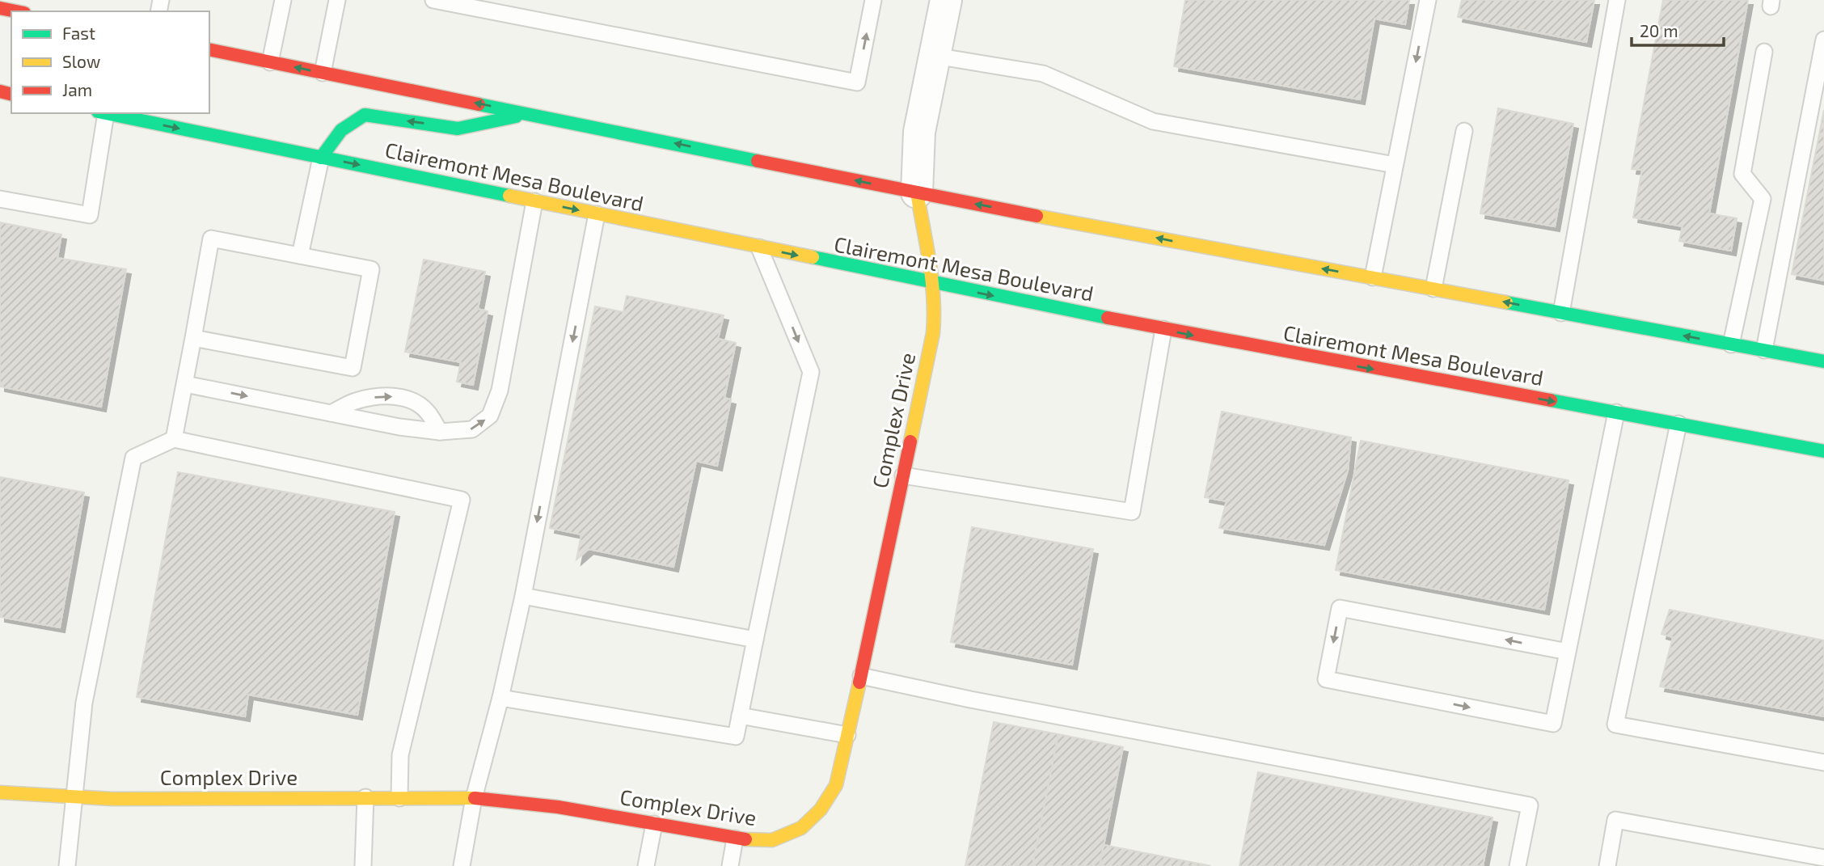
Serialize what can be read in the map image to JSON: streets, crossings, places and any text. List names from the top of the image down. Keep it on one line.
{"streets":{"main road":["Clairemont Mesa Boulevard","Complex Drive"]},"crossings":[["Clairemont Mesa Boulevard","Complex Drive"]],"legend":["Fast","Slow","Jam"],"scale_bar":"20 m"}
